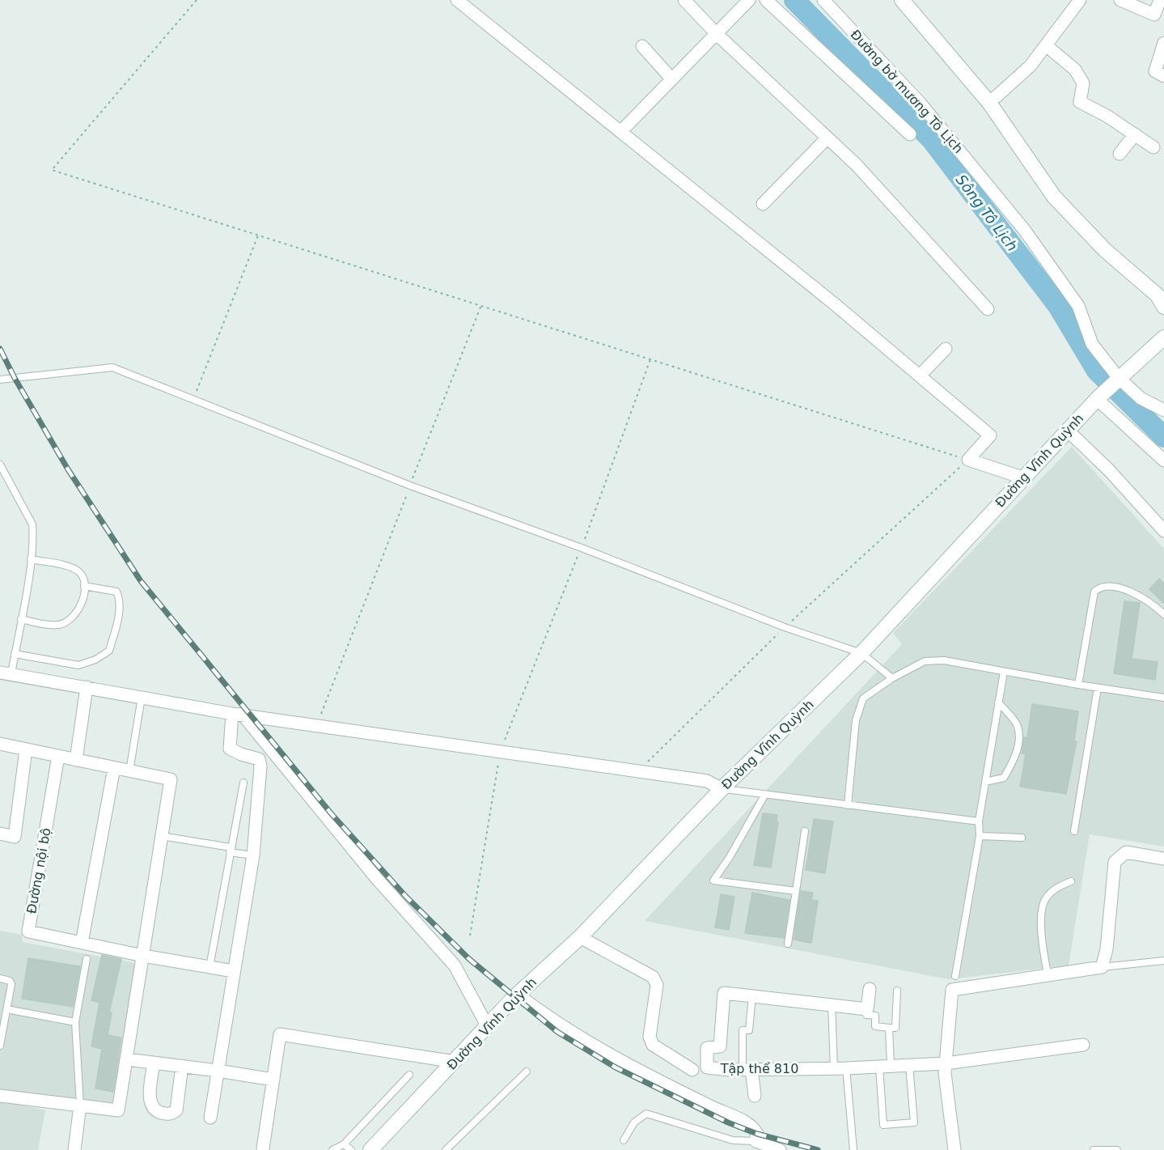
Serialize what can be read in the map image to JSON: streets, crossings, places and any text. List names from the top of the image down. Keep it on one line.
{"streets":{"street":["Đường bờ mương Tô Lịch","Đường Vĩnh Quỳnh","Đường nội bộ","Tập thể 810"]},"crossings":[["Đường bờ mương Tô Lịch","Đường Vĩnh Quỳnh"]],"water":["Sông Tô Lịch"]}
